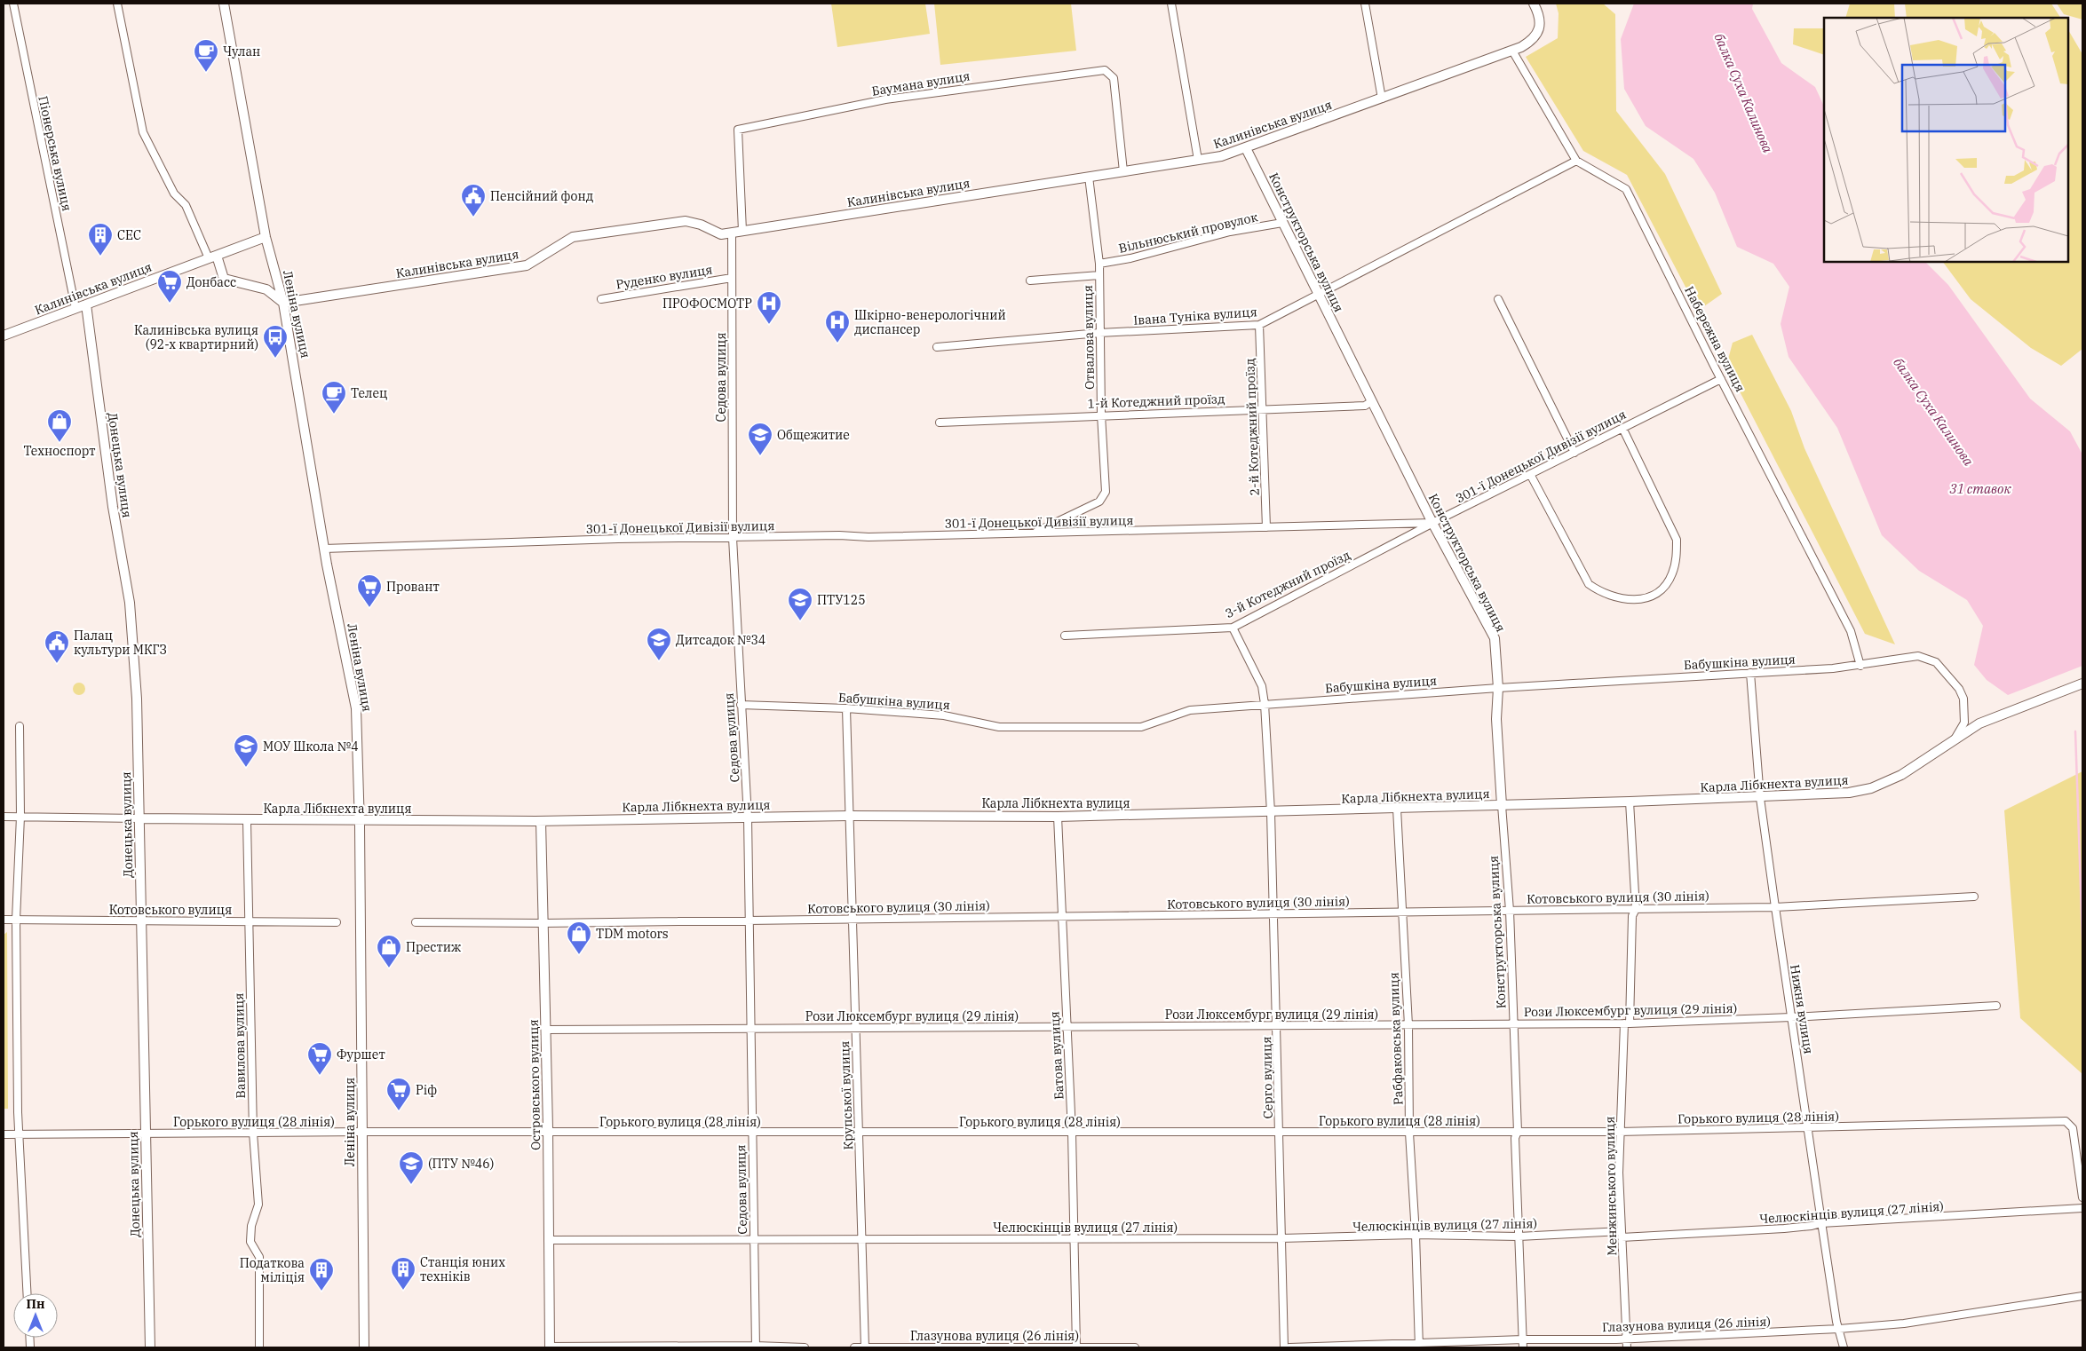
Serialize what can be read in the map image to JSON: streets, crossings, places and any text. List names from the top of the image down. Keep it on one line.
{"streets":{"street":["Баумана вулиця","Калинівська вулиця","Піонерська вулиця","Вільнюський провулок","Конструкторська вулиця","Руденко вулиця","Леніна вулиця","Івана Туніка вулиця","Отвалова вулиця","Набережна вулиця","Седова вулиця","1-й Котеджний проїзд","2-й Котеджний проїзд","301-ї Донецької Дивізії вулиця","Донецька вулиця","3-й Котеджний проїзд","Бабушкіна вулиця","Карла Лібкнехта вулиця","Котовського вулиця (30 лiнiя)","Котовського вулиця","Нижня вулиця","Рози Люксембург вулиця (29 лiнiя)","Рабфаковська вулиця","Вавилова вулиця","Батова вулиця","Серго вулиця","Островського вулиця","Крупської вулиця","Горького вулиця (28 лiнiя)","Менжинського вулиця","Челюскінців вулиця (27 лiнiя)","Глазунова вулиця (26 лiнiя)"]},"crossings":[["Баумана вулиця","Калинівська вулиця"],["Калинівська вулиця","Піонерська вулиця"],["Калинівська вулиця","Конструкторська вулиця"],["Калинівська вулиця","Леніна вулиця"],["Калинівська вулиця","Отвалова вулиця"],["Калинівська вулиця","Набережна вулиця"],["Калинівська вулиця","Седова вулиця"],["Калинівська вулиця","Донецька вулиця"],["Вільнюський провулок","Конструкторська вулиця"],["Вільнюський провулок","Отвалова вулиця"],["Конструкторська вулиця","Івана Туніка вулиця"],["Конструкторська вулиця","1-й Котеджний проїзд"],["Конструкторська вулиця","301-ї Донецької Дивізії вулиця"],["Конструкторська вулиця","3-й Котеджний проїзд"],["Конструкторська вулиця","Бабушкіна вулиця"],["Конструкторська вулиця","Карла Лібкнехта вулиця"],["Конструкторська вулиця","Котовського вулиця (30 лiнiя)"],["Конструкторська вулиця","Рози Люксембург вулиця (29 лiнiя)"],["Конструкторська вулиця","Горького вулиця (28 лiнiя)"],["Конструкторська вулиця","Челюскінців вулиця (27 лiнiя)"],["Конструкторська вулиця","Глазунова вулиця (26 лiнiя)"],["Руденко вулиця","Седова вулиця"],["Леніна вулиця","301-ї Донецької Дивізії вулиця"],["Леніна вулиця","Карла Лібкнехта вулиця"],["Леніна вулиця","Горького вулиця (28 лiнiя)"],["Івана Туніка вулиця","Отвалова вулиця"],["Івана Туніка вулиця","Набережна вулиця"],["Івана Туніка вулиця","2-й Котеджний проїзд"],["Отвалова вулиця","1-й Котеджний проїзд"],["Отвалова вулиця","301-ї Донецької Дивізії вулиця"],["Набережна вулиця","301-ї Донецької Дивізії вулиця"],["Набережна вулиця","Бабушкіна вулиця"],["Седова вулиця","301-ї Донецької Дивізії вулиця"],["Седова вулиця","Бабушкіна вулиця"],["Седова вулиця","Карла Лібкнехта вулиця"],["Седова вулиця","Котовського вулиця (30 лiнiя)"],["Седова вулиця","Рози Люксембург вулиця (29 лiнiя)"],["Седова вулиця","Горького вулиця (28 лiнiя)"],["Седова вулиця","Челюскінців вулиця (27 лiнiя)"],["1-й Котеджний проїзд","2-й Котеджний проїзд"],["2-й Котеджний проїзд","301-ї Донецької Дивізії вулиця"],["301-ї Донецької Дивізії вулиця","3-й Котеджний проїзд"],["Донецька вулиця","Карла Лібкнехта вулиця"],["Донецька вулиця","Котовського вулиця"],["Донецька вулиця","Горького вулиця (28 лiнiя)"],["3-й Котеджний проїзд","Серго вулиця"],["Бабушкіна вулиця","Карла Лібкнехта вулиця"],["Бабушкіна вулиця","Нижня вулиця"],["Бабушкіна вулиця","Серго вулиця"],["Бабушкіна вулиця","Крупської вулиця"],["Карла Лібкнехта вулиця","Нижня вулиця"],["Карла Лібкнехта вулиця","Рабфаковська вулиця"],["Карла Лібкнехта вулиця","Вавилова вулиця"],["Карла Лібкнехта вулиця","Батова вулиця"],["Карла Лібкнехта вулиця","Серго вулиця"],["Карла Лібкнехта вулиця","Островського вулиця"],["Карла Лібкнехта вулиця","Крупської вулиця"],["Карла Лібкнехта вулиця","Менжинського вулиця"],["Котовського вулиця (30 лiнiя)","Нижня вулиця"],["Котовського вулиця (30 лiнiя)","Рабфаковська вулиця"],["Котовського вулиця (30 лiнiя)","Батова вулиця"],["Котовського вулиця (30 лiнiя)","Серго вулиця"],["Котовського вулиця (30 лiнiя)","Островського вулиця"],["Котовського вулиця (30 лiнiя)","Крупської вулиця"],["Котовського вулиця (30 лiнiя)","Менжинського вулиця"],["Котовського вулиця","Вавилова вулиця"],["Нижня вулиця","Рози Люксембург вулиця (29 лiнiя)"],["Нижня вулиця","Горького вулиця (28 лiнiя)"],["Нижня вулиця","Челюскінців вулиця (27 лiнiя)"],["Нижня вулиця","Глазунова вулиця (26 лiнiя)"],["Рози Люксембург вулиця (29 лiнiя)","Рабфаковська вулиця"],["Рози Люксембург вулиця (29 лiнiя)","Батова вулиця"],["Рози Люксембург вулиця (29 лiнiя)","Серго вулиця"],["Рози Люксембург вулиця (29 лiнiя)","Островського вулиця"],["Рози Люксембург вулиця (29 лiнiя)","Крупської вулиця"],["Рози Люксембург вулиця (29 лiнiя)","Менжинського вулиця"],["Рабфаковська вулиця","Горького вулиця (28 лiнiя)"],["Рабфаковська вулиця","Челюскінців вулиця (27 лiнiя)"],["Рабфаковська вулиця","Глазунова вулиця (26 лiнiя)"],["Вавилова вулиця","Горького вулиця (28 лiнiя)"],["Батова вулиця","Горького вулиця (28 лiнiя)"],["Батова вулиця","Челюскінців вулиця (27 лiнiя)"],["Батова вулиця","Глазунова вулиця (26 лiнiя)"],["Серго вулиця","Горького вулиця (28 лiнiя)"],["Серго вулиця","Челюскінців вулиця (27 лiнiя)"],["Островського вулиця","Горького вулиця (28 лiнiя)"],["Островського вулиця","Челюскінців вулиця (27 лiнiя)"],["Крупської вулиця","Горького вулиця (28 лiнiя)"],["Крупської вулиця","Челюскінців вулиця (27 лiнiя)"],["Крупської вулиця","Глазунова вулиця (26 лiнiя)"],["Горького вулиця (28 лiнiя)","Менжинського вулиця"],["Менжинського вулиця","Челюскінців вулиця (27 лiнiя)"],["Менжинського вулиця","Глазунова вулиця (26 лiнiя)"]],"water":["балка Суха Калинова","31 ставок"],"places":{"cafe":["Чулан","Телец"],"public building":["Пенсійний фонд","Палац культури МКГЗ"],"building":["СЕС","Станція юних техніків","Податкова міліція"],"supermarket":["Донбасс","Провант","Фуршет","Ріф"],"hospital":["ПРОФОСМОТР","Шкірно-венерологічний диспансер"],"bus stop":["Калинівська вулиця (92-х квартирний)"],"shop":["Техноспорт","TDM motors","Престиж"],"school or university":["Общежитие","ПТУ125","Дитсадок №34","МОУ Школа №4","(ПТУ №46)"]},"north":"top"}
